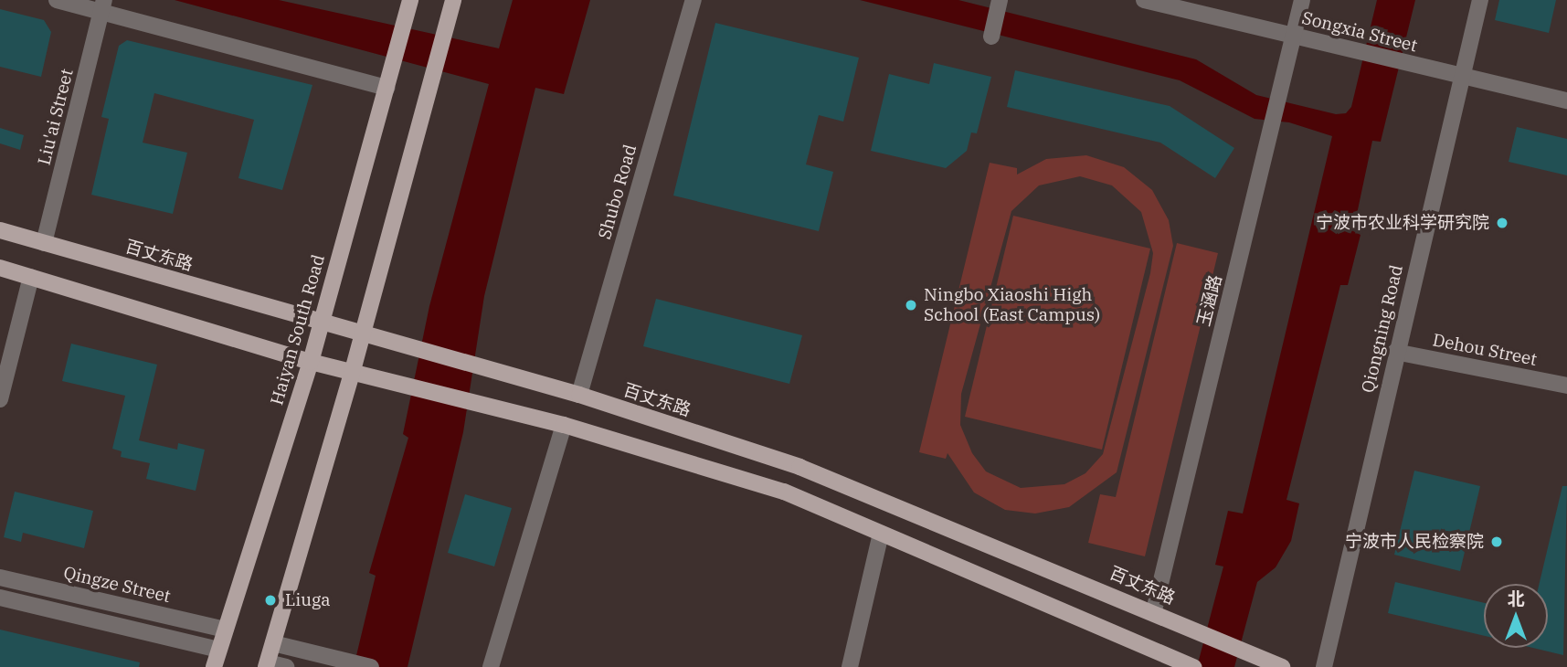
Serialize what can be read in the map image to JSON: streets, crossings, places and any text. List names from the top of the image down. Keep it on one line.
{"streets":{"main road":["百丈东路","Haiyan South Road"],"street":["Songxia Street","Liu'ai Street","Shubo Road","玉涵路","Qiongning Road","Dehou Street","Qingze Street"]},"crossings":[["Songxia Street","玉涵路"],["Songxia Street","Qiongning Road"],["Liu'ai Street","百丈东路"],["Shubo Road","百丈东路"],["百丈东路","玉涵路"],["百丈东路","Haiyan South Road"],["Qiongning Road","Dehou Street"],["Haiyan South Road","Qingze Street"]],"places":["宁波市农业科学研究院","Ningbo Xiaoshi High School (East Campus)","宁波市人民检察院","Liuga"],"north":"top"}
